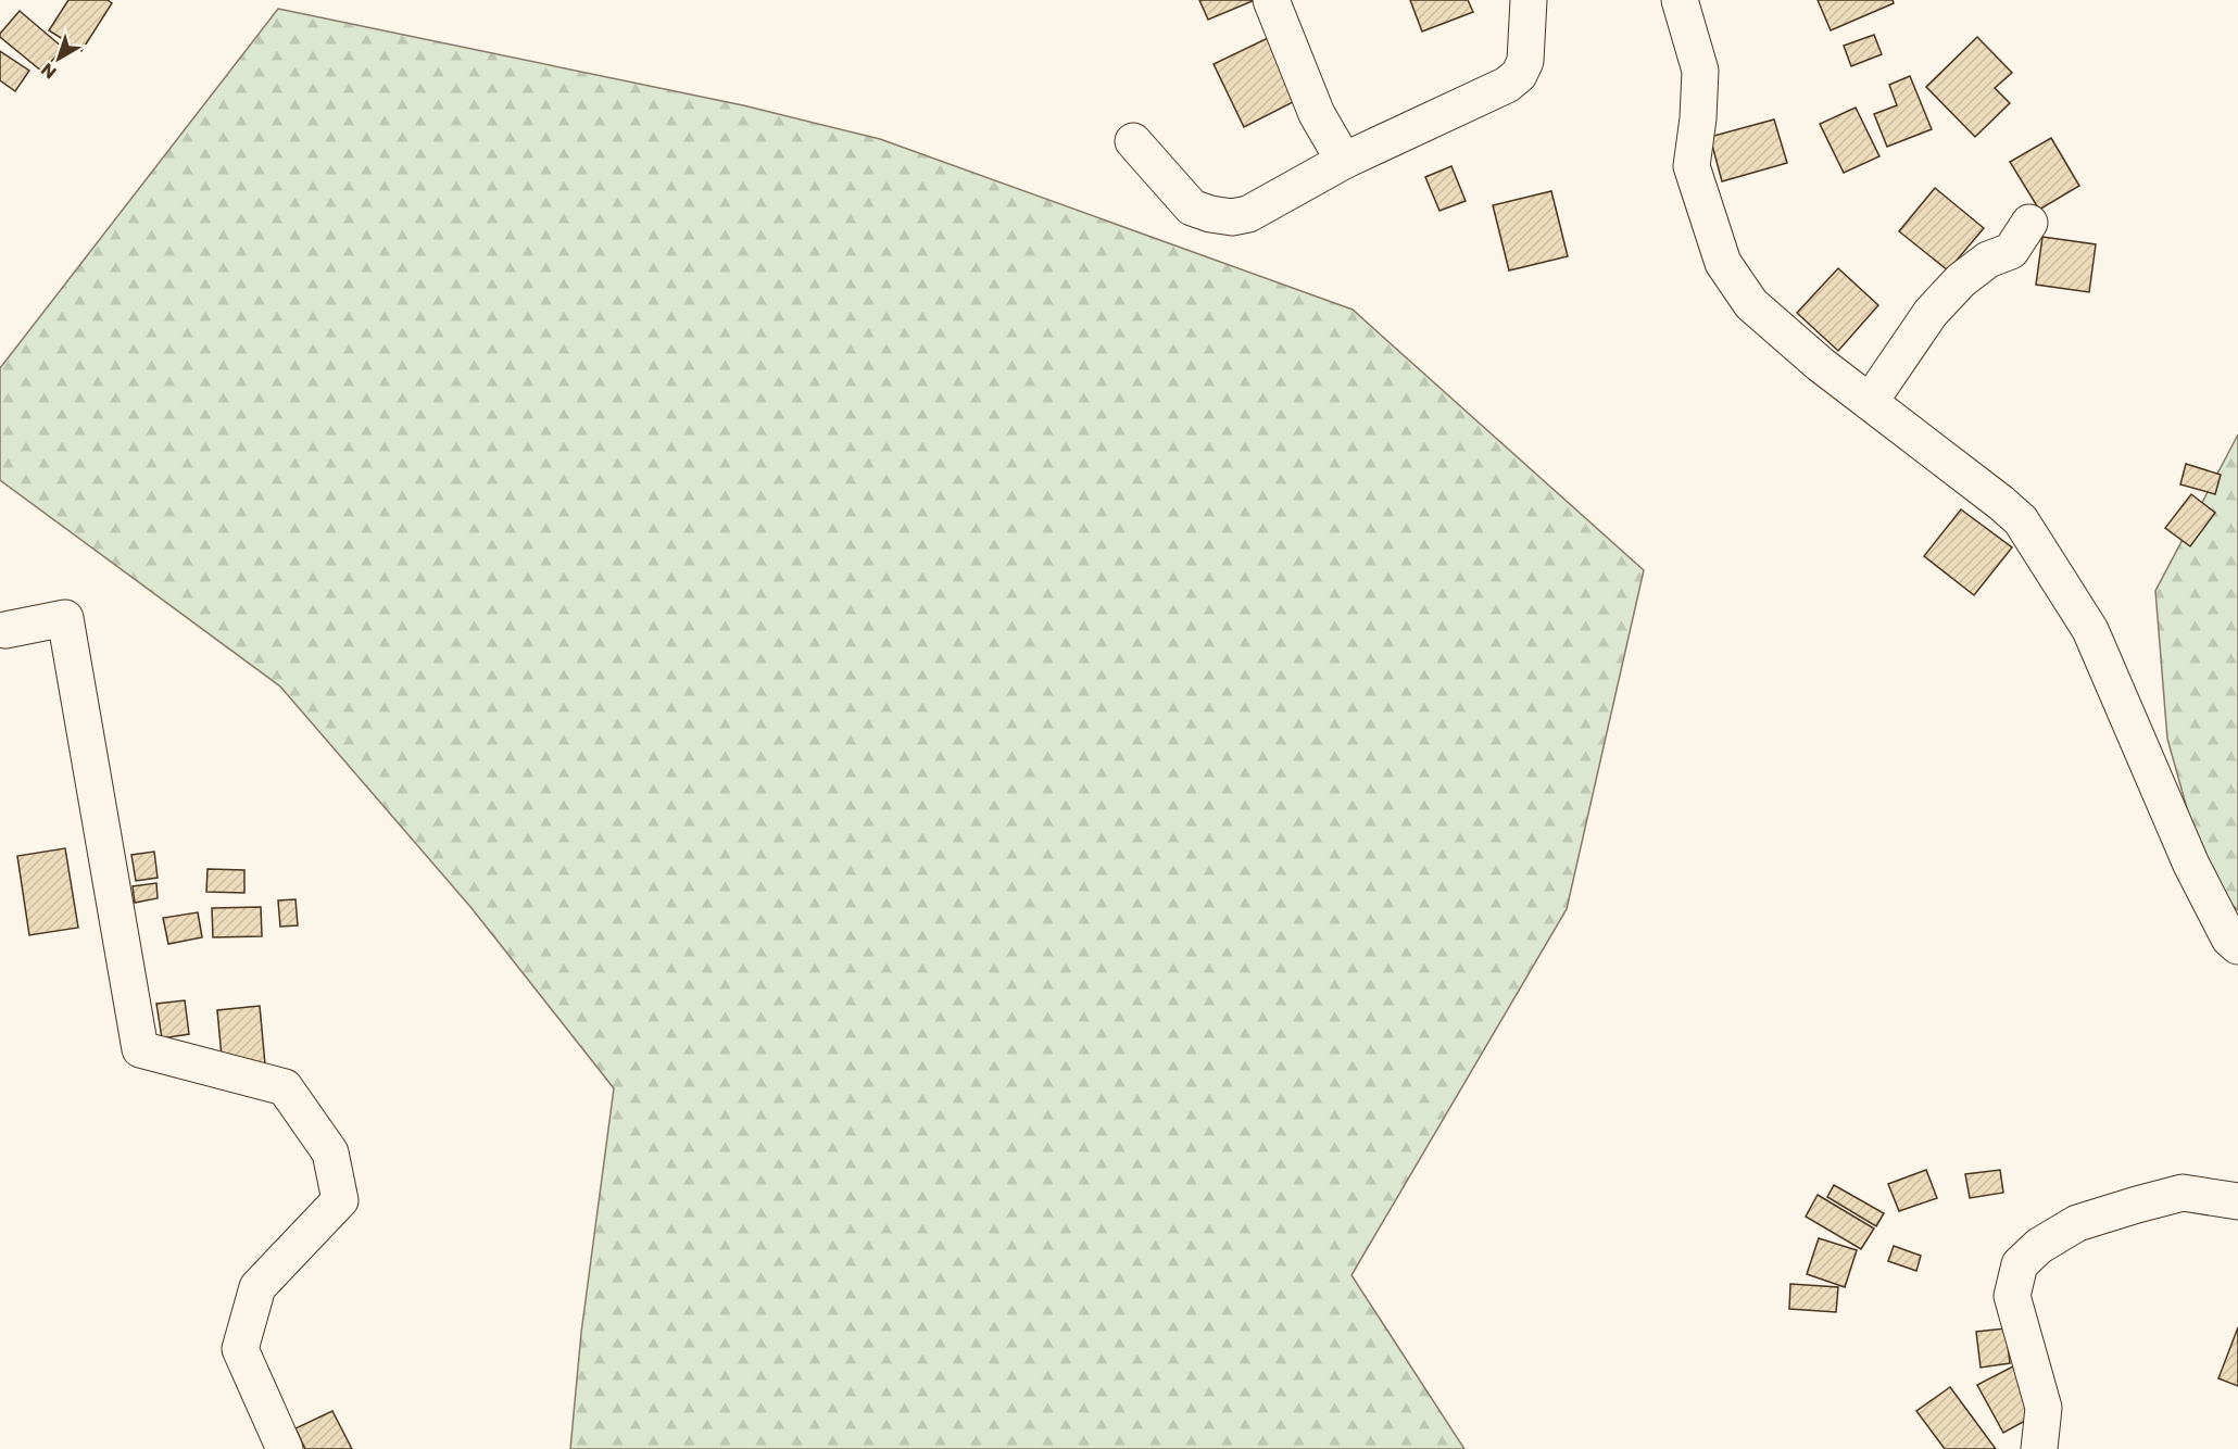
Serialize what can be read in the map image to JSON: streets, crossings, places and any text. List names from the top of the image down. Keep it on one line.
{"north":"bottom left"}
